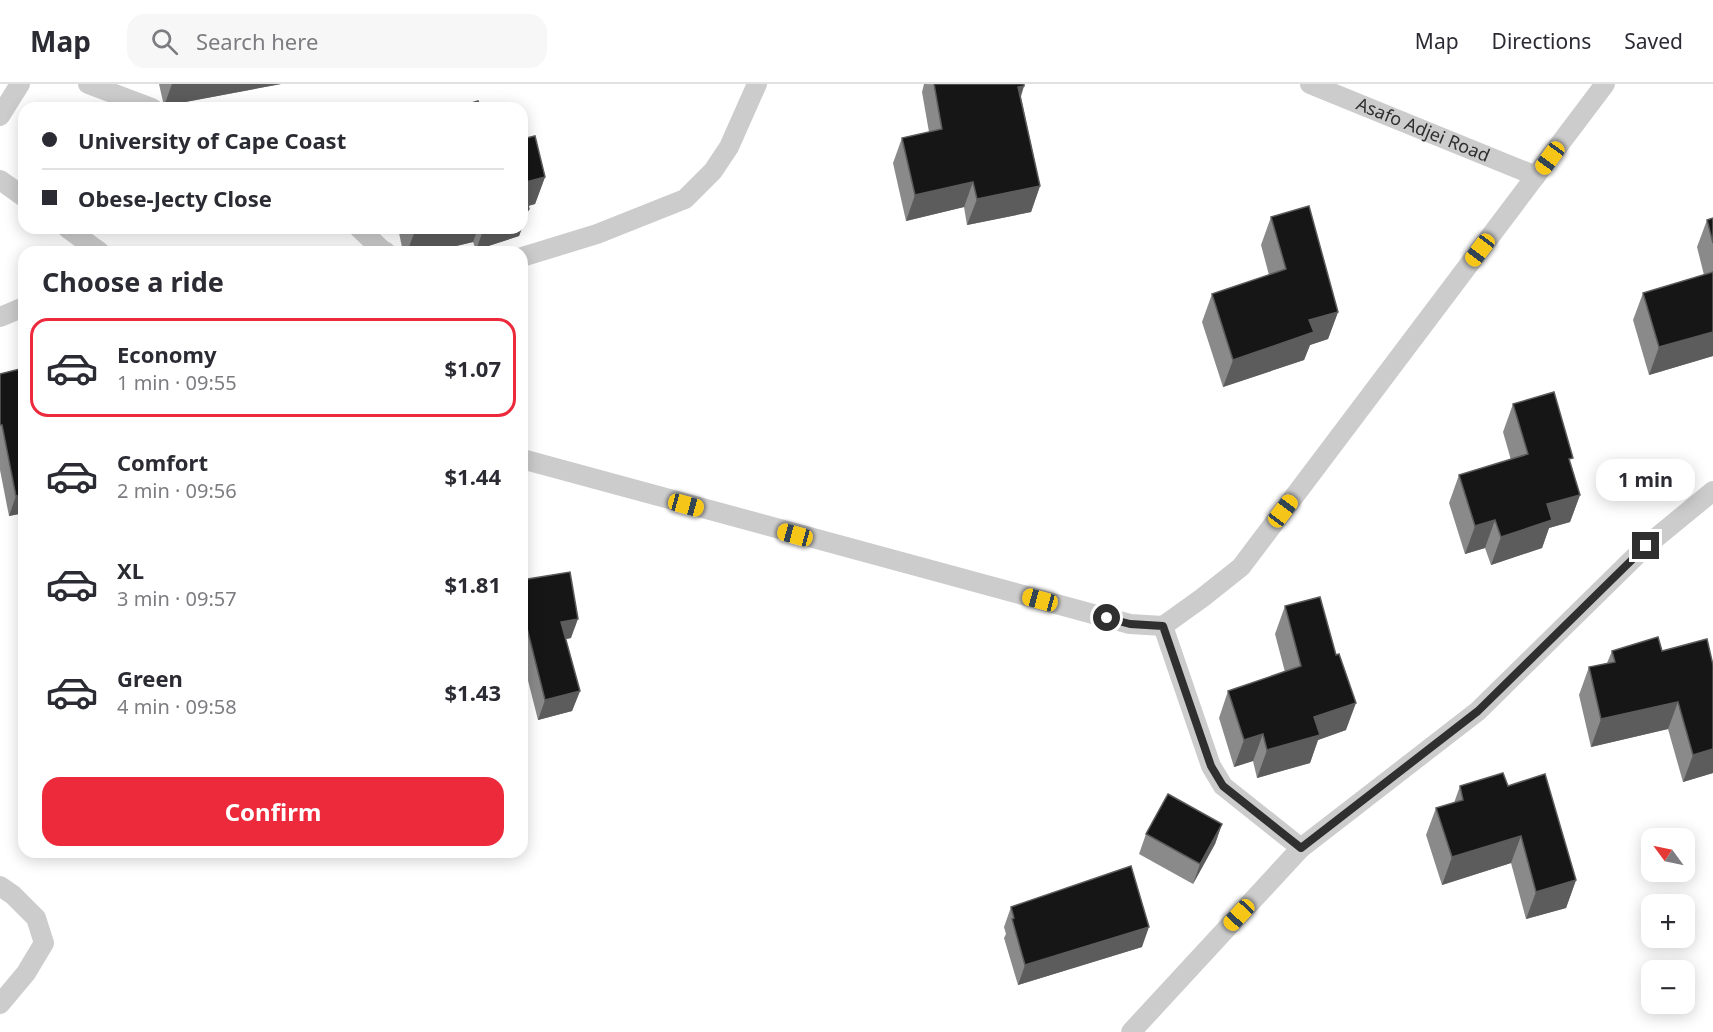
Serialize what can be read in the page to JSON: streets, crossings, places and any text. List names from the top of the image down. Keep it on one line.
{"streets":{"lane":["Asafo Adjei Road"]},"north":"top left","page":{"header":"Map","search":"Search here","nav":["Map","Directions","Saved"],"banner":["University of Cape Coast","Obese-Jecty Close"],"heading":"Choose a ride","list":[{"name":"Economy","note":"1 min · 09:55","value":"$1.07"},{"name":"Comfort","note":"2 min · 09:56","value":"$1.44"},{"name":"XL","note":"3 min · 09:57","value":"$1.81"},{"name":"Green","note":"4 min · 09:58","value":"$1.43"}],"bubble":"1 min","buttons":"Confirm","map_buttons":["+","−"]}}
